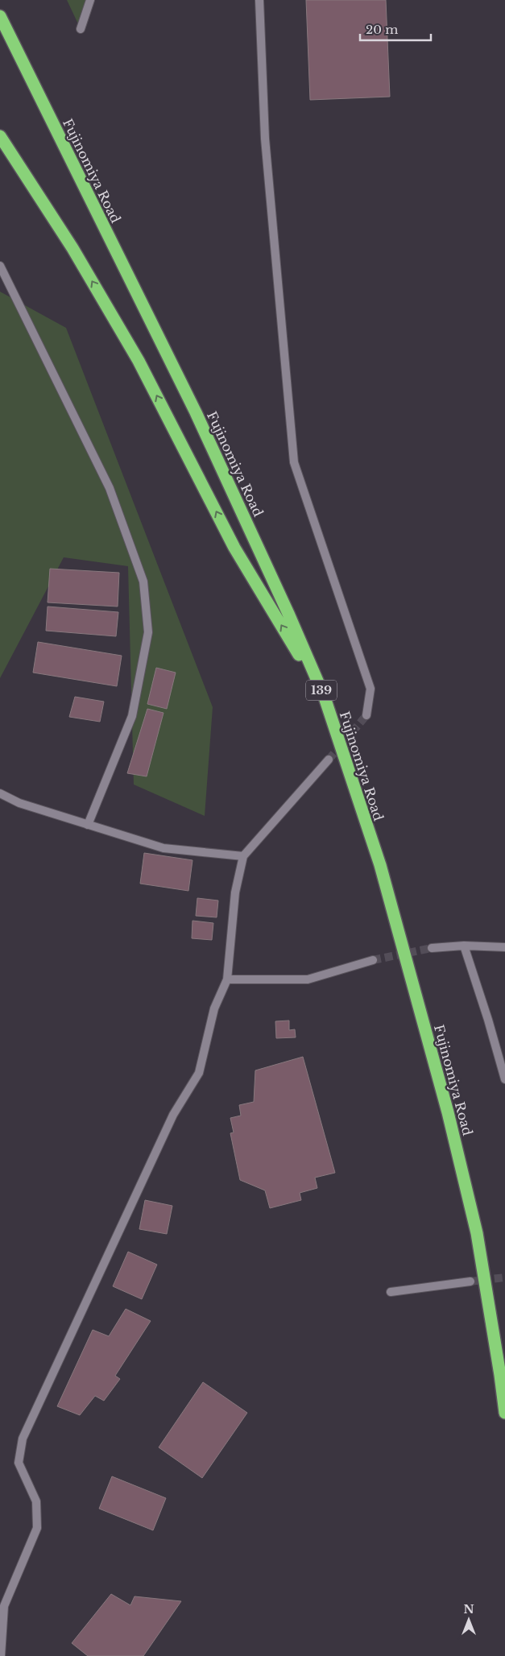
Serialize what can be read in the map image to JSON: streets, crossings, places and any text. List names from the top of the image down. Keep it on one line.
{"streets":{"highway":["Fujinomiya Road","139"]},"scale_bar":"20 m","north":"top"}
